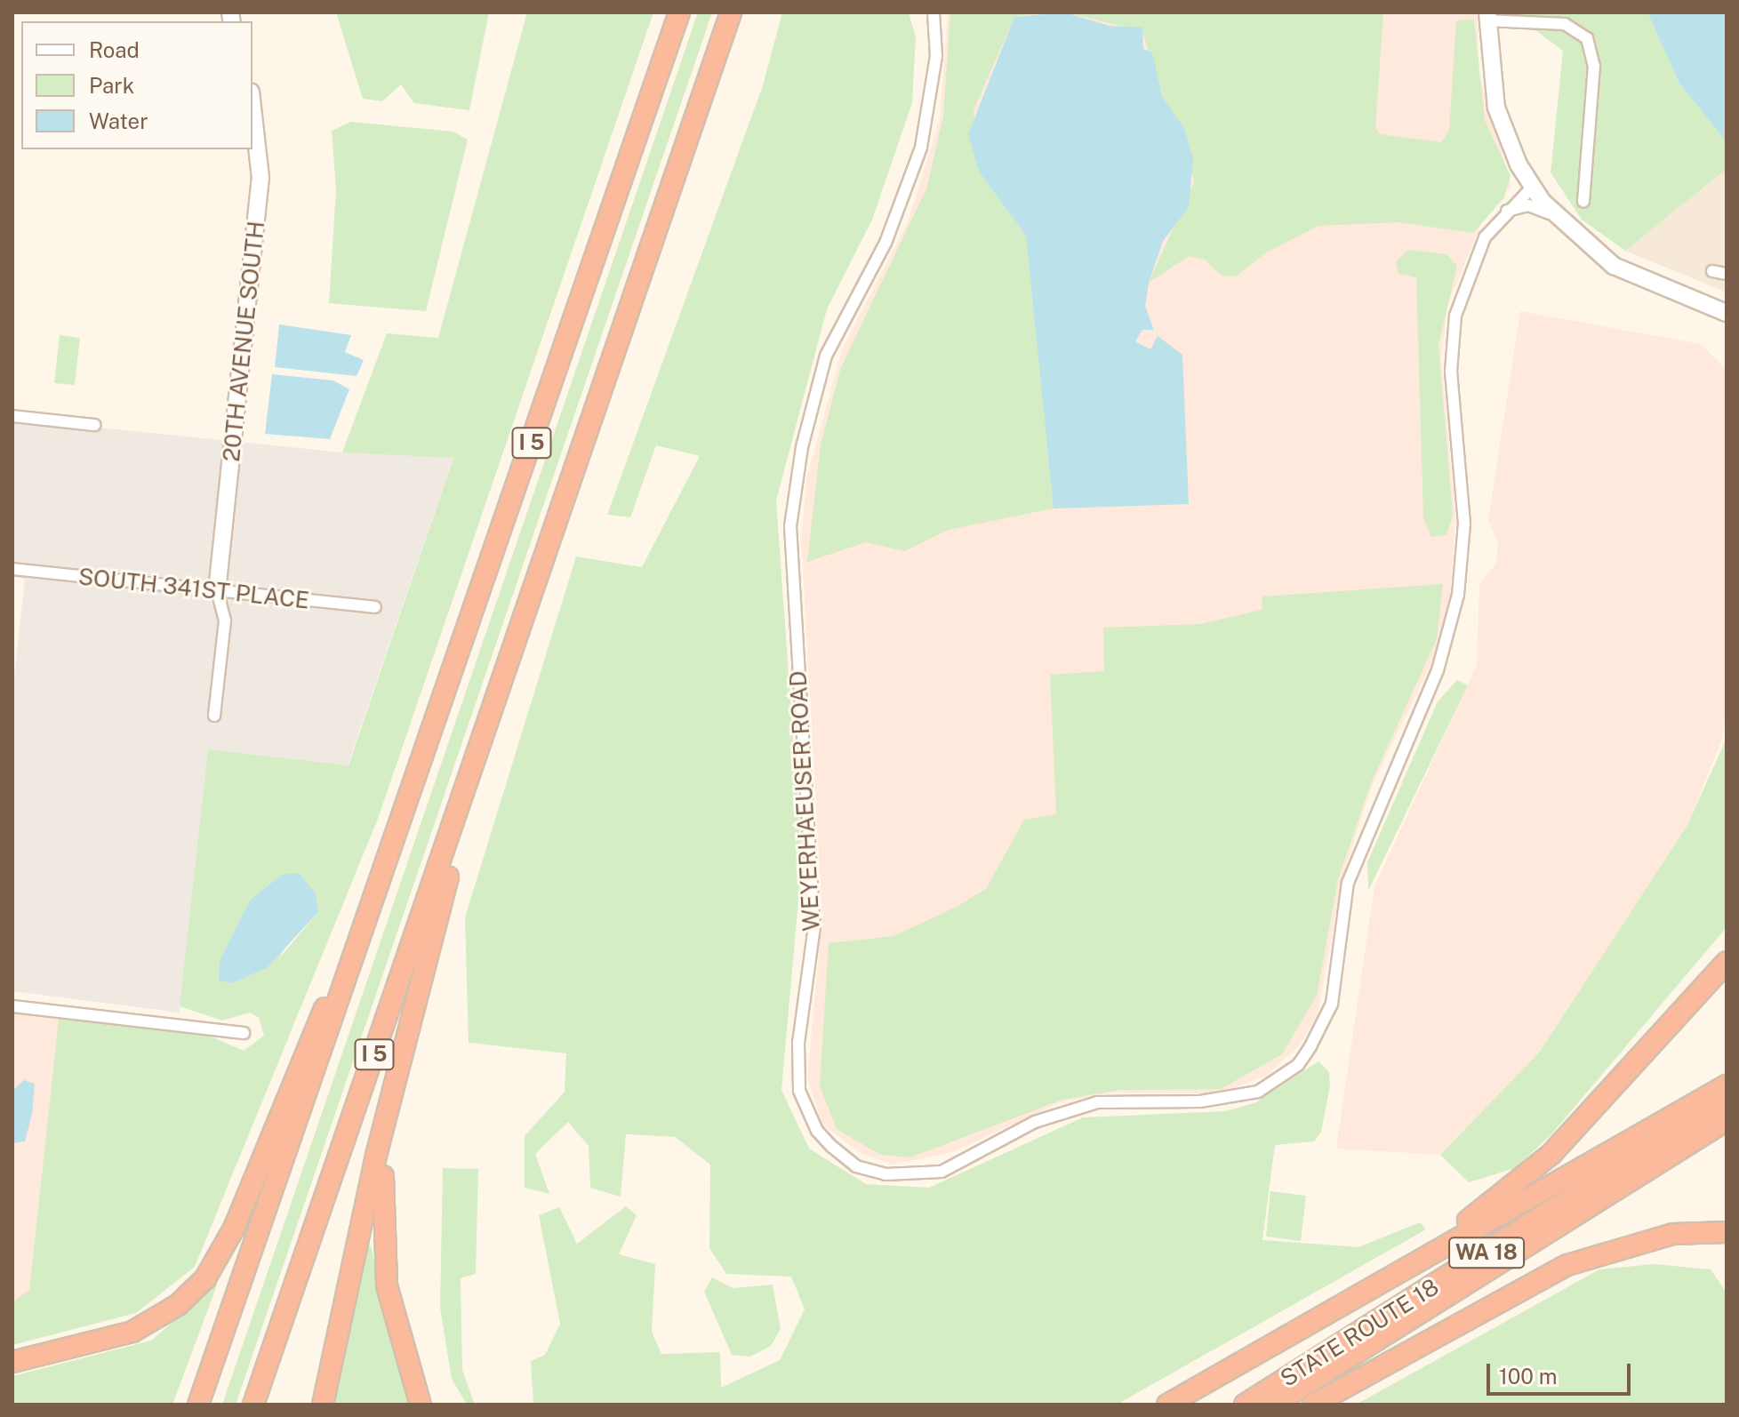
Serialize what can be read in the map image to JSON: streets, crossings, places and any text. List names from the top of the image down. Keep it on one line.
{"streets":{"highway":["I 5","WA 18","STATE ROUTE 18"],"street":["20TH AVENUE SOUTH","SOUTH 341ST PLACE","WEYERHAEUSER ROAD"]},"crossings":[["20TH AVENUE SOUTH","SOUTH 341ST PLACE"]],"legend":["Road","Park","Water"],"scale_bar":"100 m"}
